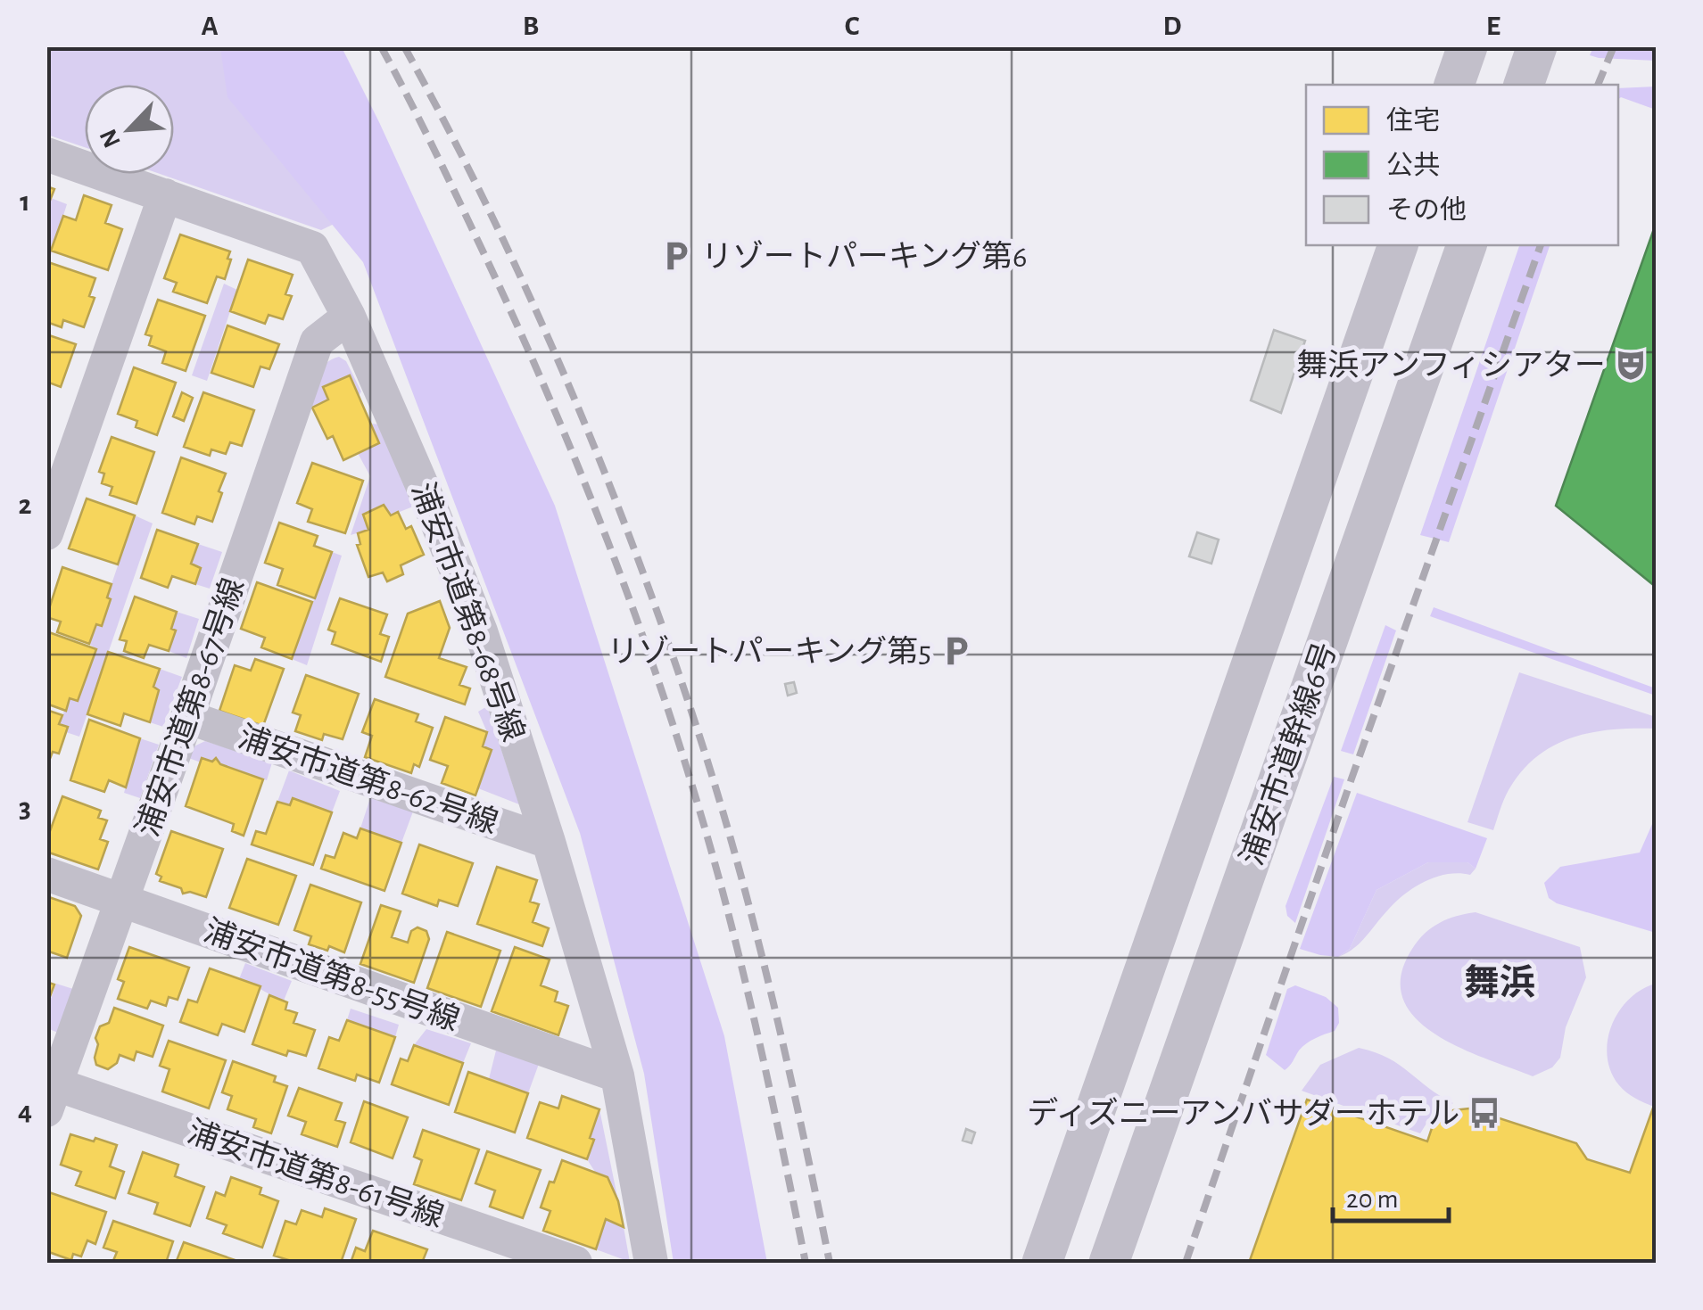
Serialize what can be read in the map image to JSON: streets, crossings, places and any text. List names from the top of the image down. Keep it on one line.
{"streets":{"street":["浦安市道第8-68号線","浦安市道第8-67号線","浦安市道幹線6号","浦安市道第8-62号線","浦安市道第8-55号線","浦安市道第8-61号線"]},"crossings":[["浦安市道第8-68号線","浦安市道第8-67号線"],["浦安市道第8-68号線","浦安市道第8-62号線"],["浦安市道第8-68号線","浦安市道第8-55号線"],["浦安市道第8-67号線","浦安市道第8-62号線"],["浦安市道第8-67号線","浦安市道第8-55号線"],["浦安市道第8-67号線","浦安市道第8-61号線"]],"districts":["舞浜"],"places":{"parking":["リゾートパーキング第6","リゾートパーキング第5"],"theatre":["舞浜アンフィシアター"],"bus stop":["ディズニーアンバサダーホテル"]},"legend":["住宅","公共","その他"],"scale_bar":"20 m","north":"bottom left","grid":{"columns":["A","B","C","D","E"],"rows":["1","2","3","4"]}}
